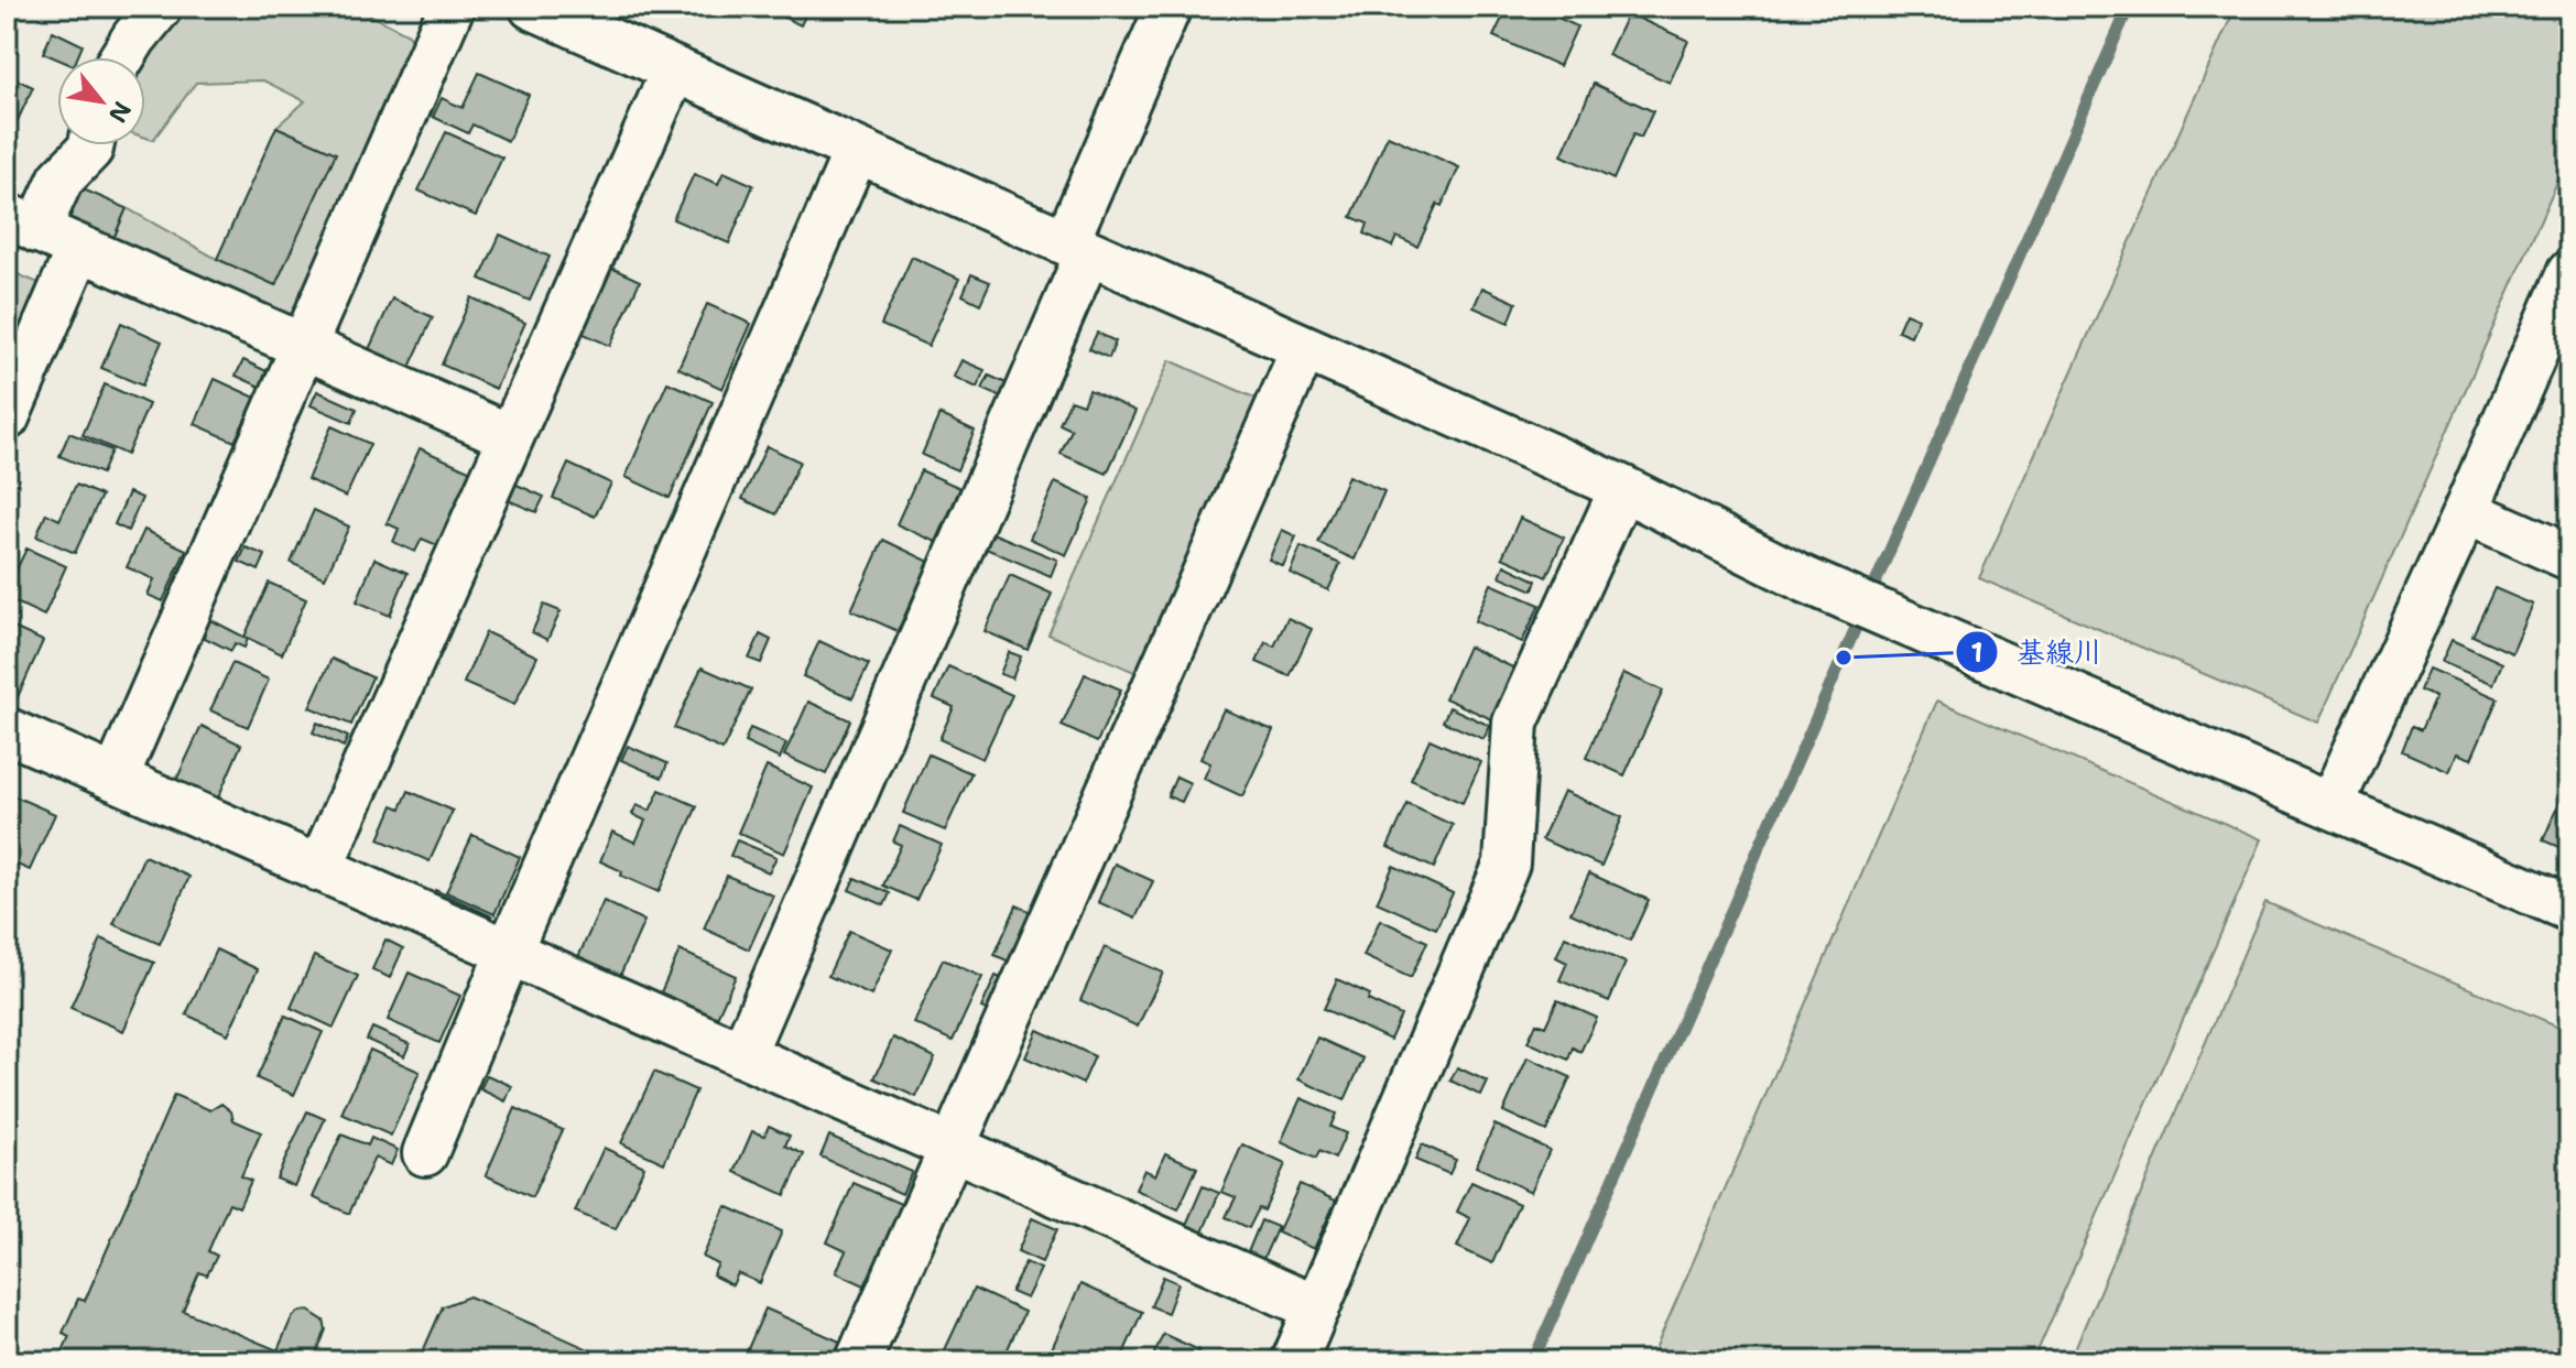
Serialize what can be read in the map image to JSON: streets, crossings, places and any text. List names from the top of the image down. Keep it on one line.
{"places":["基線川"],"north":"bottom right"}
